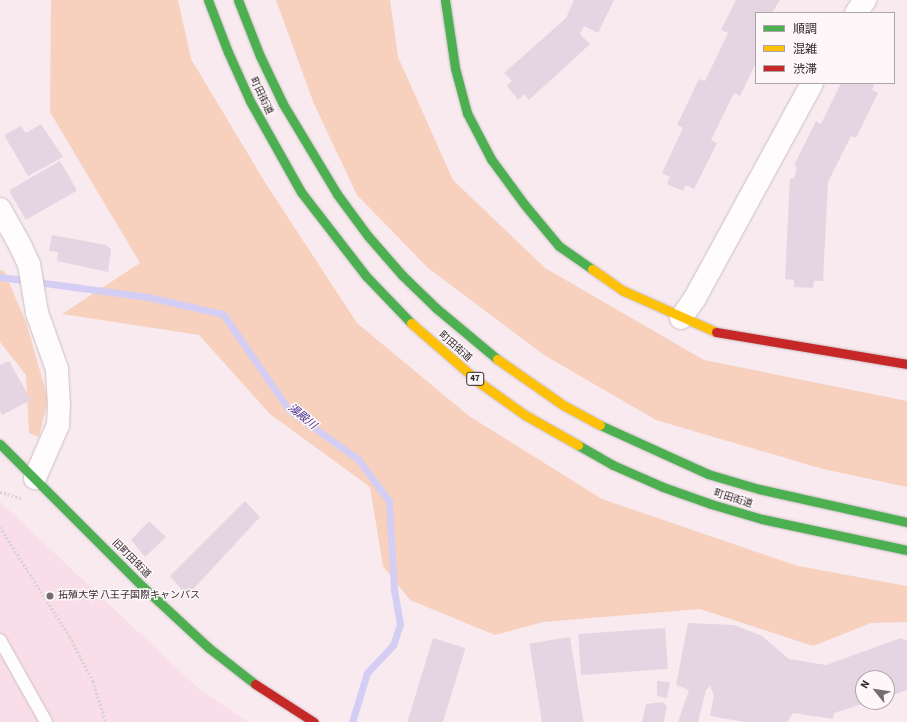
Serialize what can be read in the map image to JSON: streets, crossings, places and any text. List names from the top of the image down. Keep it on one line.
{"streets":{"main road":["町田街道","47","旧町田街道"]},"water":["湯殿川"],"places":["拓殖大学 八王子国際キャンパス"],"legend":["順調","混雑","渋滞"],"north":"top left"}
